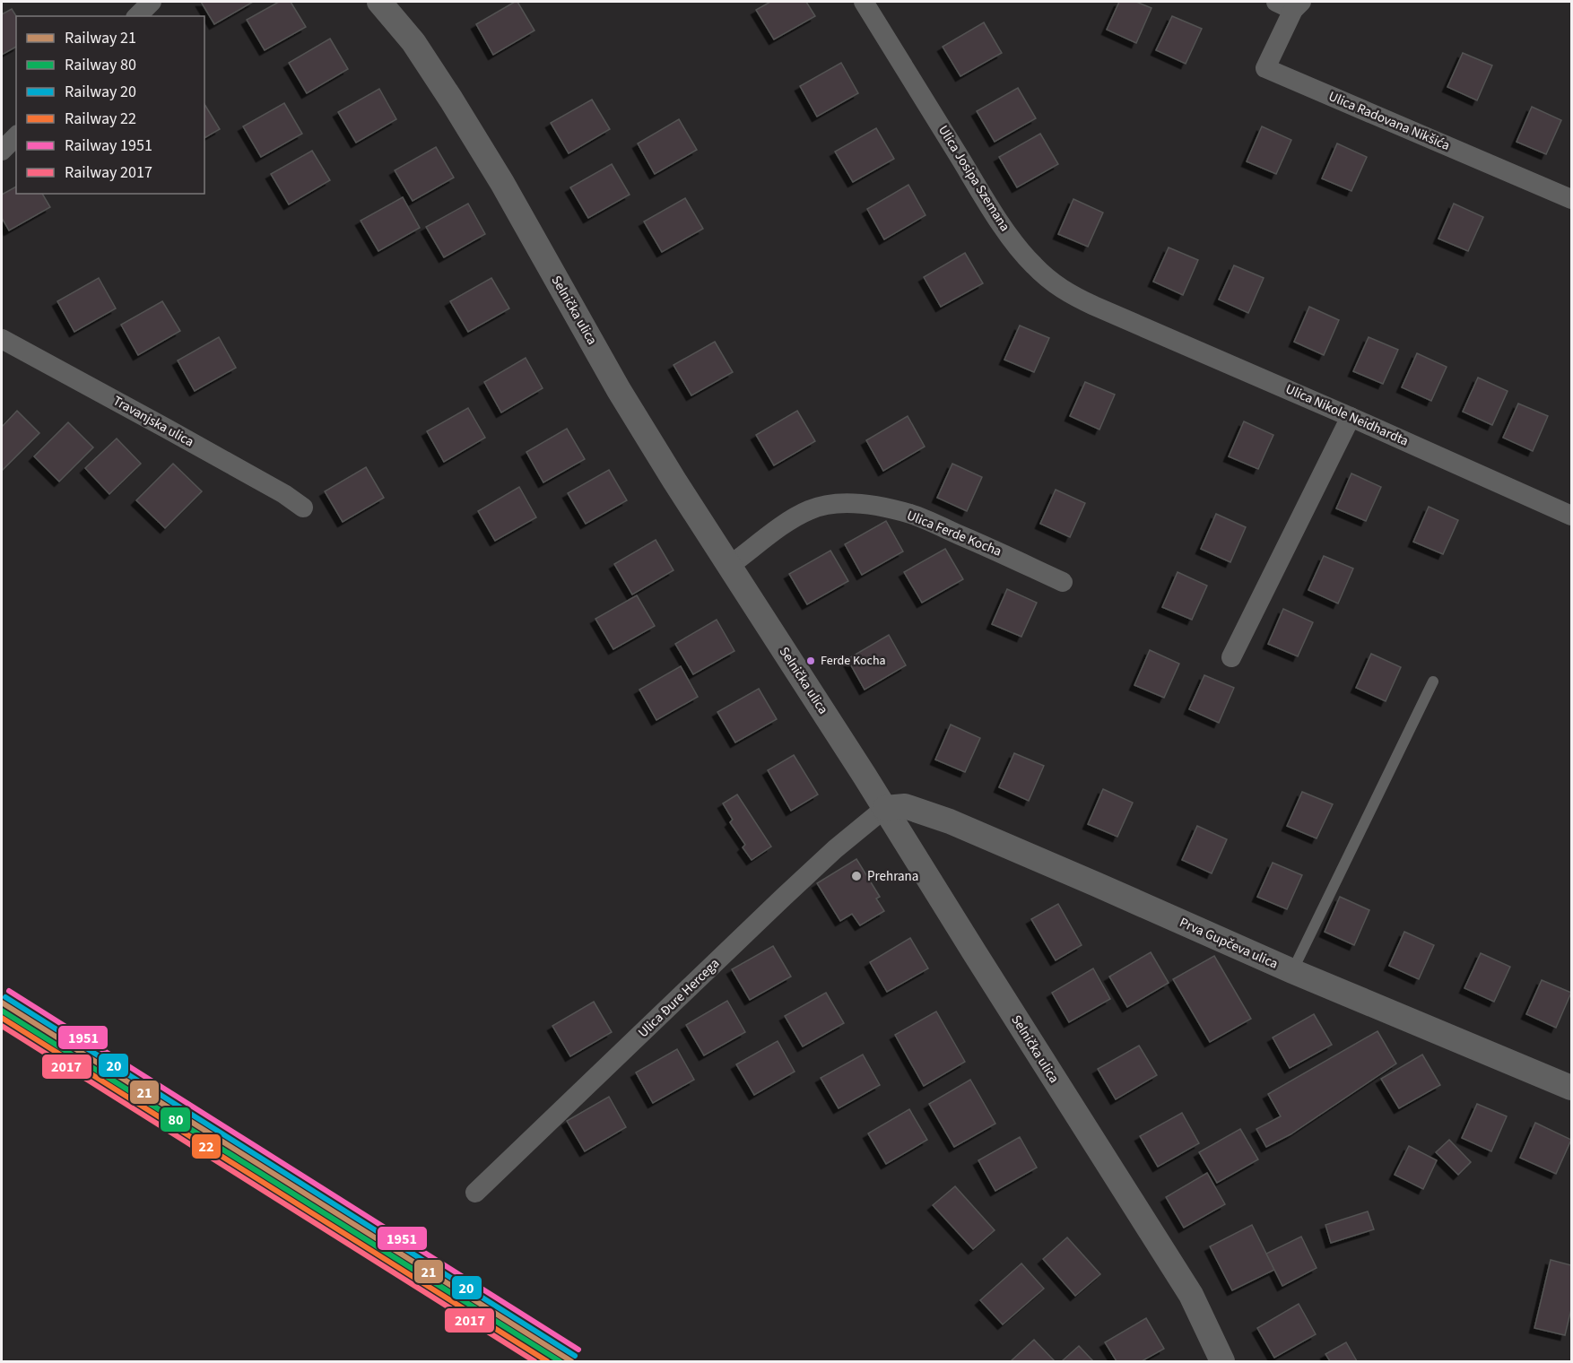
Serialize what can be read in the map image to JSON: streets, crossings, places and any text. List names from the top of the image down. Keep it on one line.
{"streets":{"street":["Ulica Radovana Nikšića","Ulica Josipa Szemana","Selnička ulica","Ulica Nikole Neidhardta","Travanjska ulica","Ulica Ferde Kocha","Prva Gupčeva ulica","Ulica Đure Hercega"]},"crossings":[["Ulica Josipa Szemana","Ulica Nikole Neidhardta"],["Selnička ulica","Ulica Ferde Kocha"],["Selnička ulica","Prva Gupčeva ulica"],["Selnička ulica","Ulica Đure Hercega"],["Prva Gupčeva ulica","Ulica Đure Hercega"]],"places":["Ferde Kocha","Prehrana"],"lines":["rail line 1951","rail line 20","rail line 21","rail line 80","rail line 22","rail line 2017"],"legend":["Railway 21","Railway 80","Railway 20","Railway 22","Railway 1951","Railway 2017"]}
